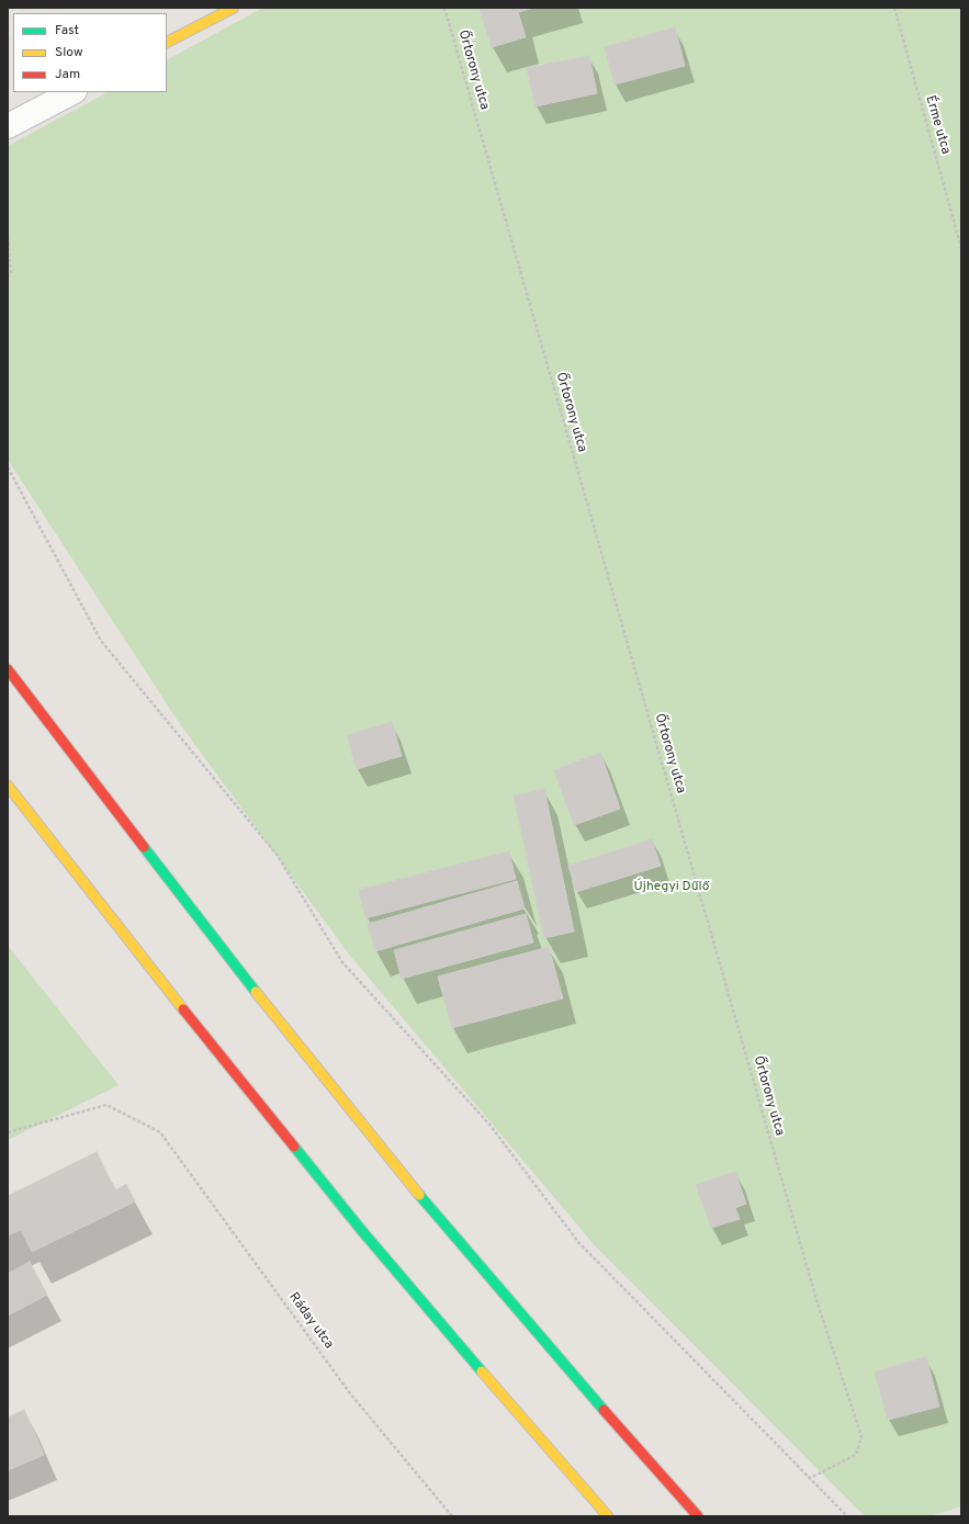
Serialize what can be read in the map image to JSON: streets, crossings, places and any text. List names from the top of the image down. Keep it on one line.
{"streets":{"path":["Őrtorony utca","Érme utca","Ráday utca"]},"parks":["Újhegyi Dűlő"],"legend":["Fast","Slow","Jam"]}
